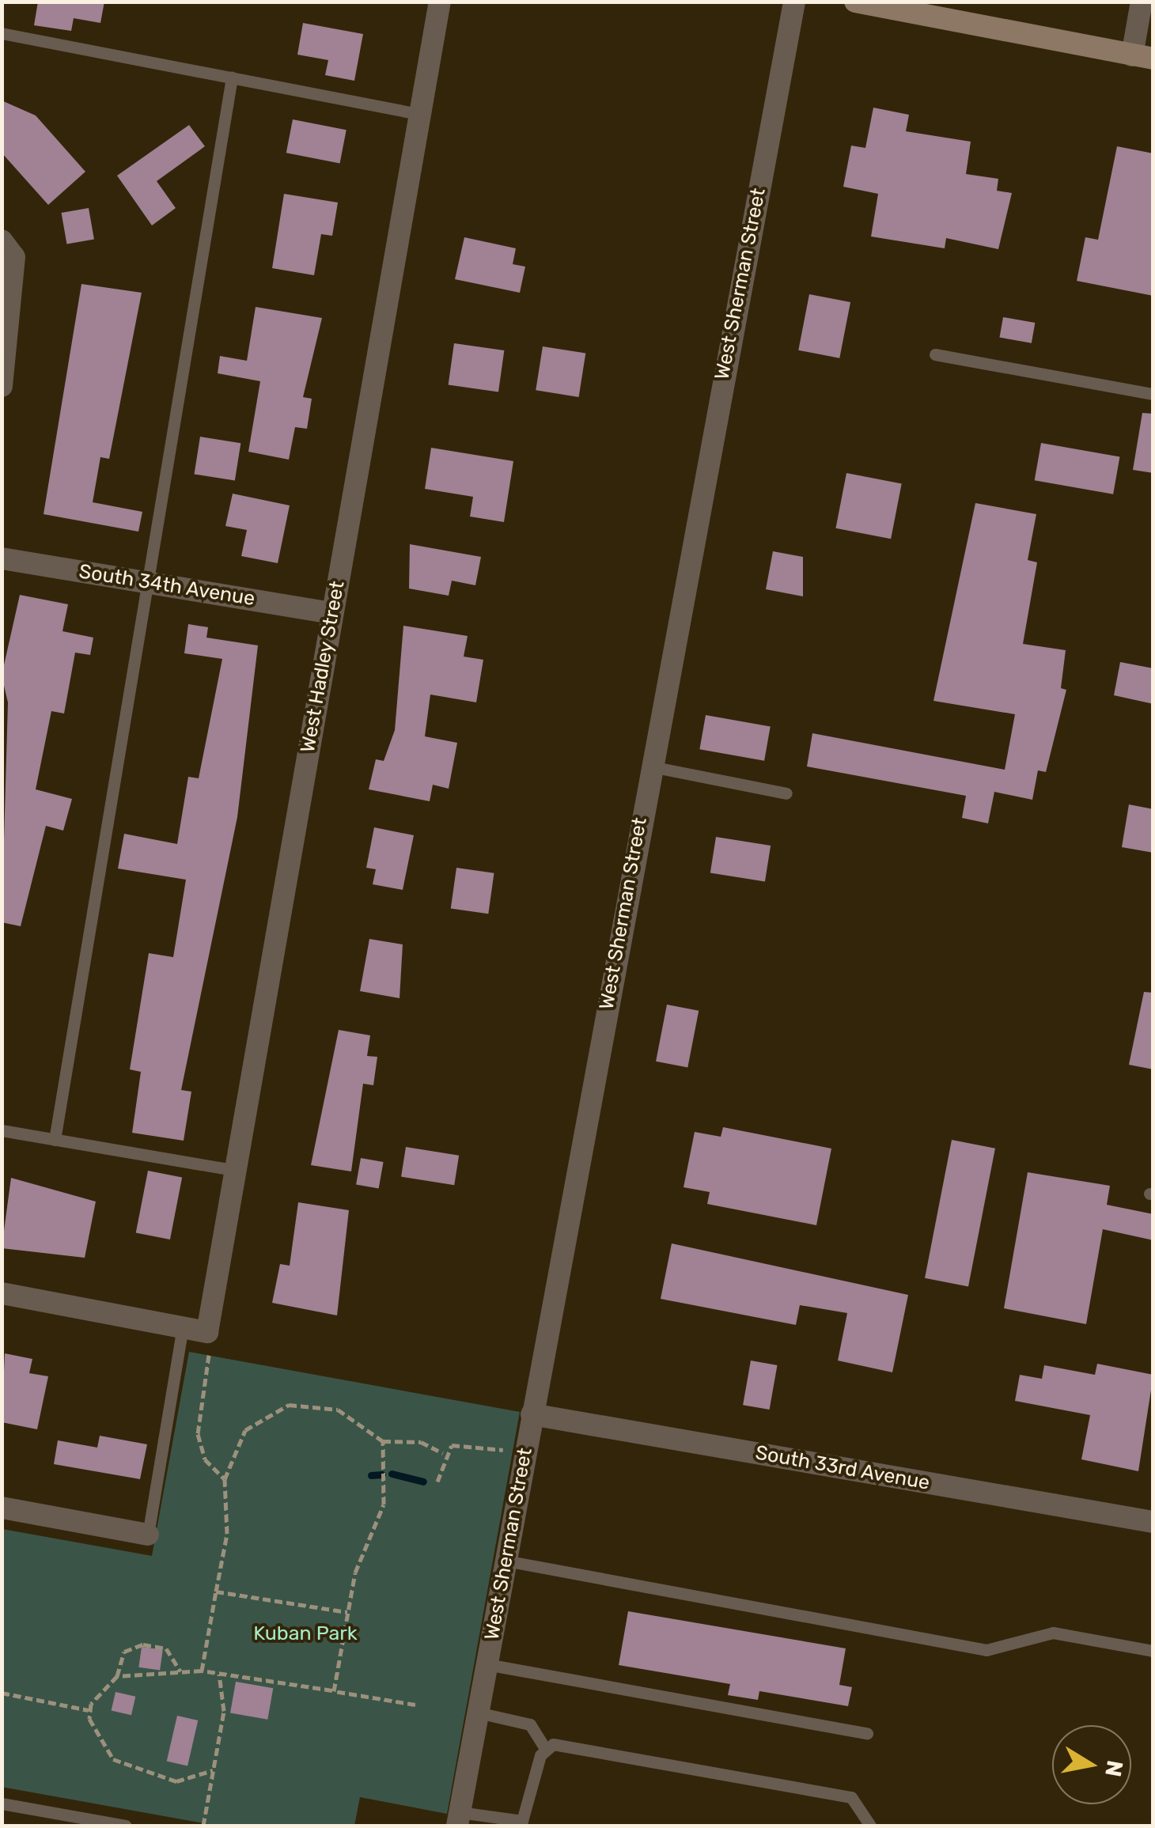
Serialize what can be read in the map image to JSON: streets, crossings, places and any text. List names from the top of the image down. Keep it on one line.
{"streets":{"street":["West Sherman Street","South 34th Avenue","West Hadley Street","South 33rd Avenue"]},"crossings":[["West Sherman Street","South 33rd Avenue"],["South 34th Avenue","West Hadley Street"]],"parks":["Kuban Park"],"north":"right"}
